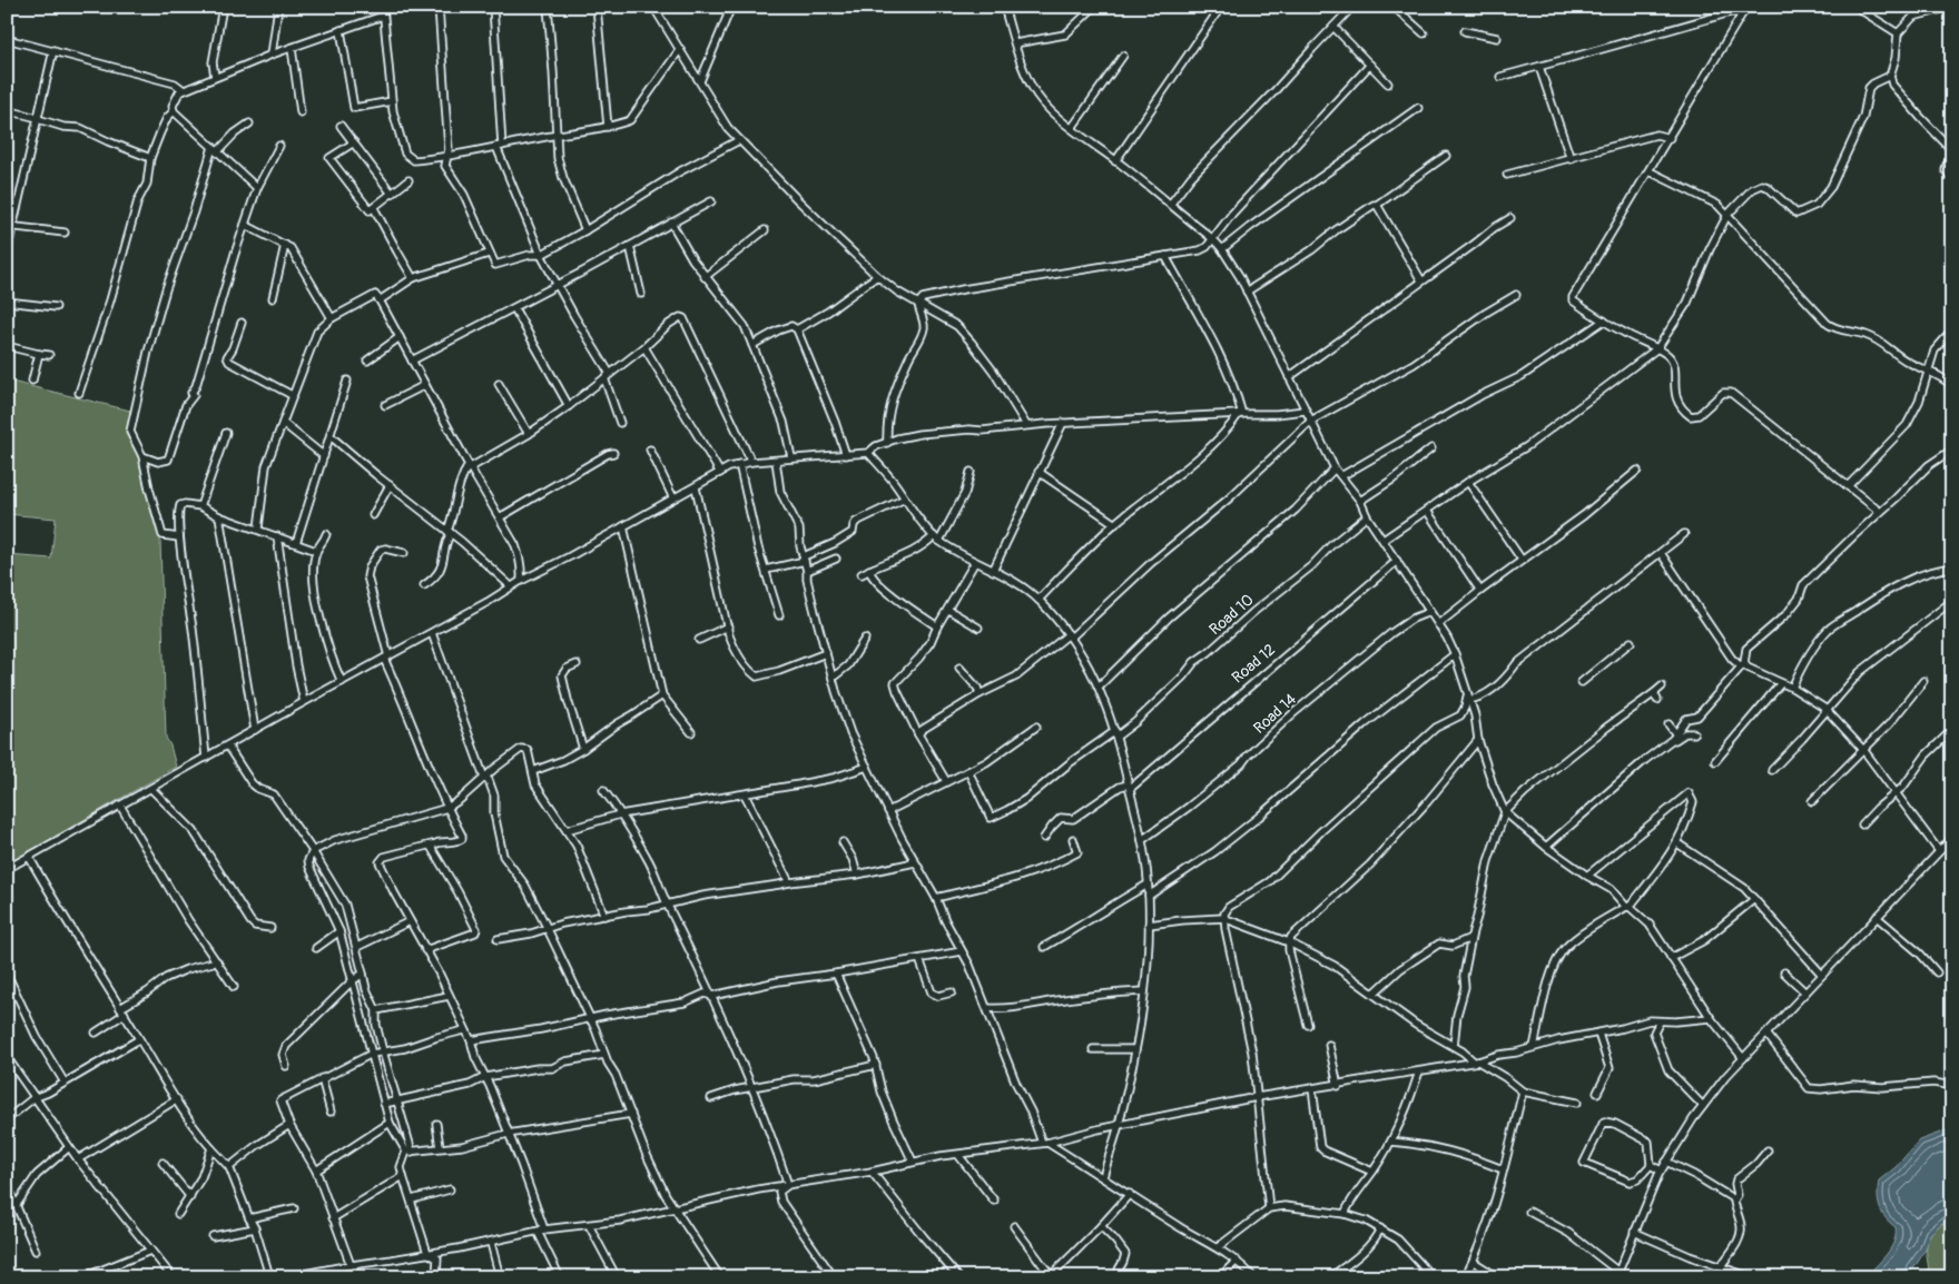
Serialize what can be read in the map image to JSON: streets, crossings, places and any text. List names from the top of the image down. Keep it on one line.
{"streets":{"street":["Road 10","Road 12","Road 14"]}}
